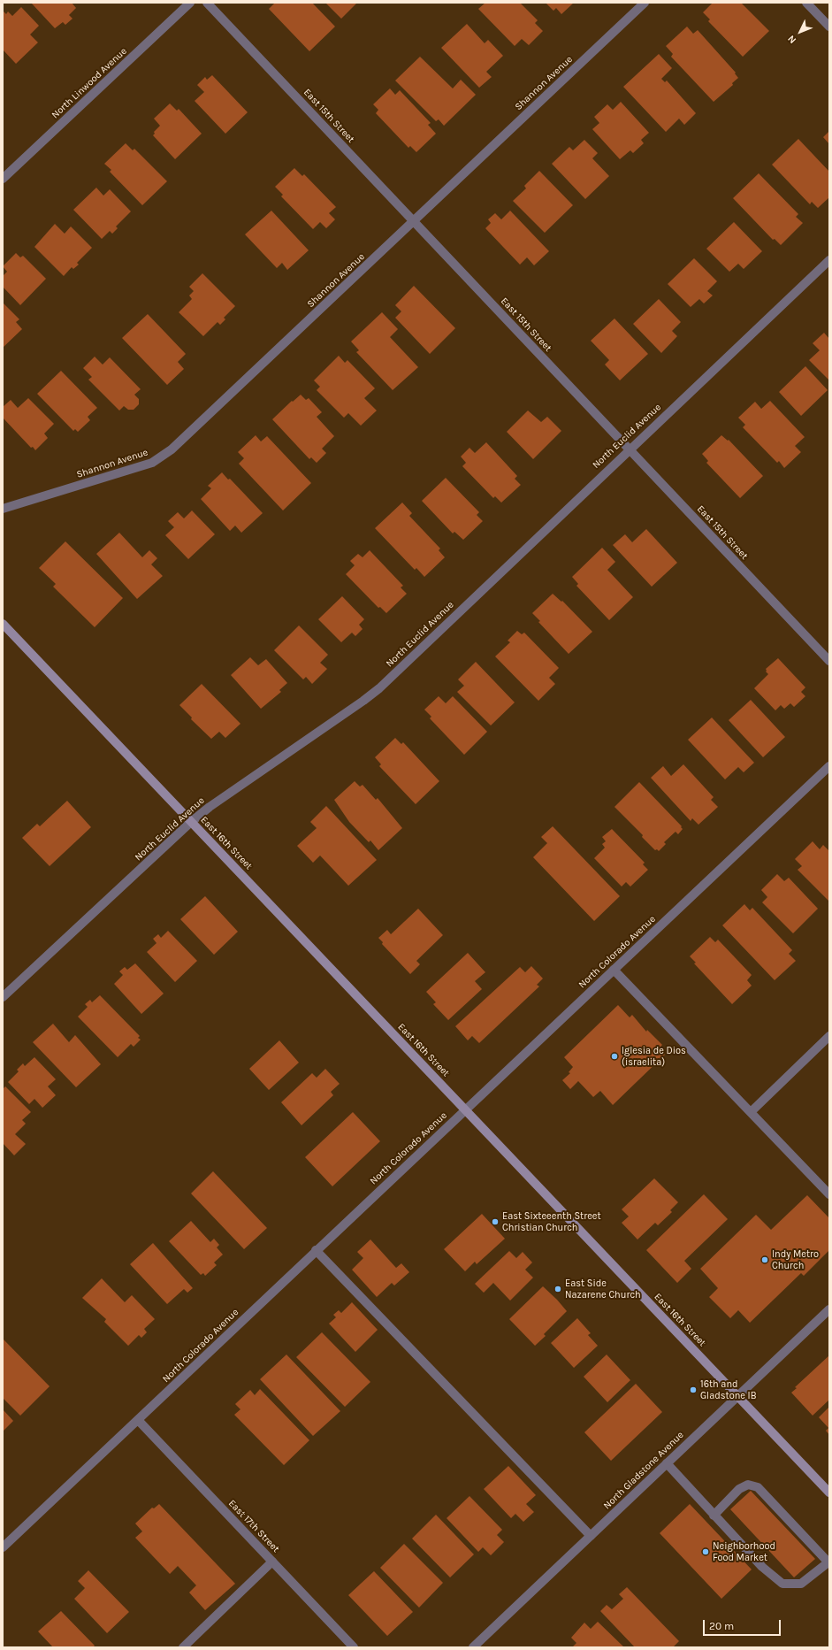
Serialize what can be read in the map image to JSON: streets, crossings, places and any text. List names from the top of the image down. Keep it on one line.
{"streets":{"main road":["East 16th Street"],"street":["North Linwood Avenue","Shannon Avenue","East 15th Street","North Euclid Avenue","North Colorado Avenue","North Gladstone Avenue","East 17th Street"]},"crossings":[["Shannon Avenue","East 15th Street"],["East 15th Street","North Euclid Avenue"],["North Euclid Avenue","East 16th Street"],["East 16th Street","North Colorado Avenue"],["East 16th Street","North Gladstone Avenue"],["North Colorado Avenue","East 17th Street"]],"places":["Iglesia de Dios (israelita)","East Sixteeenth Street Christian Church","Indy Metro Church","East Side Nazarene Church","16th and Gladstone IB","Neighborhood Food Market"],"scale_bar":"20 m","north":"bottom left"}
